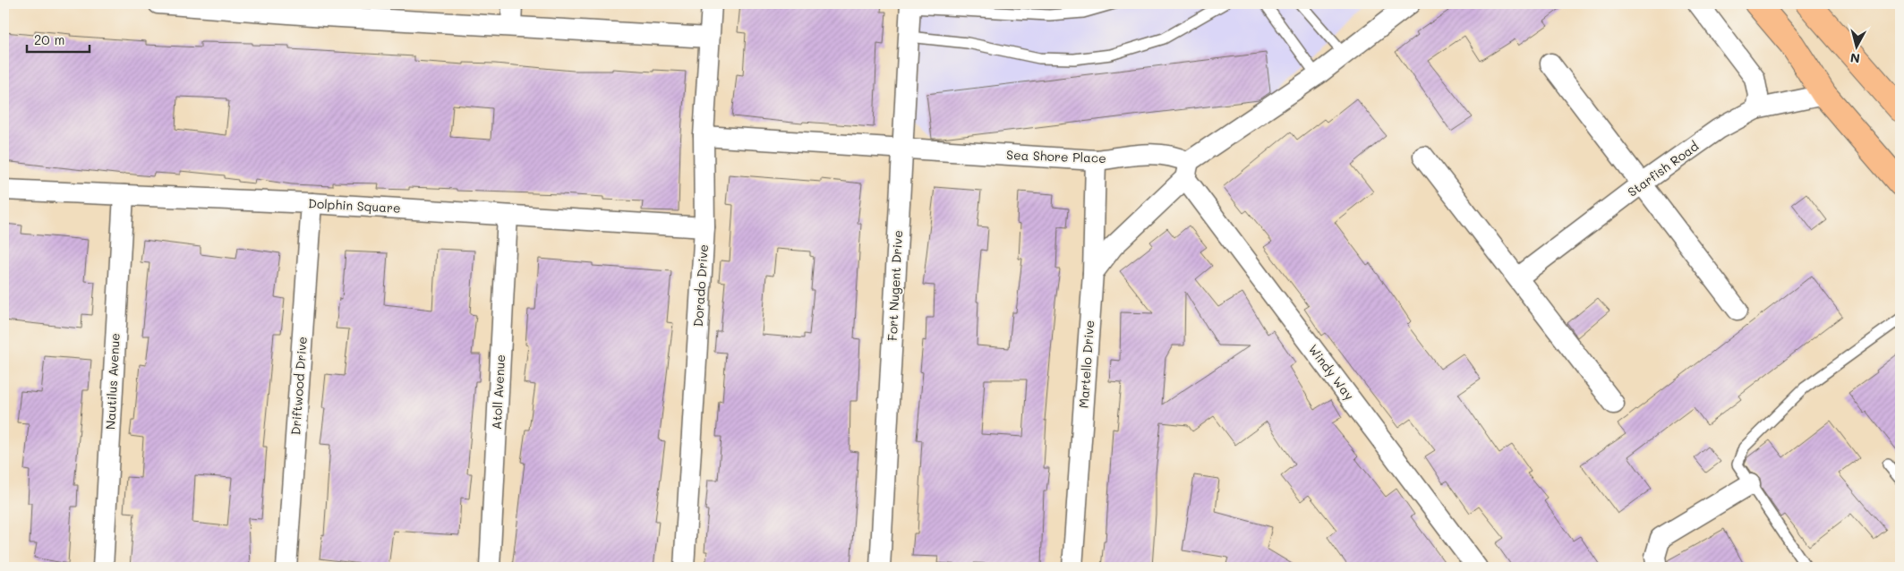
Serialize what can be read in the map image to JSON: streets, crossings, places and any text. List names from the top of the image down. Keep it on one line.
{"streets":{"street":["Sea Shore Place","Starfish Road","Dolphin Square","Dorado Drive","Fort Nugent Drive","Martello Drive","Windy Way","Nautilus Avenue","Driftwood Drive","Atoll Avenue"]},"crossings":[["Sea Shore Place","Dorado Drive"],["Sea Shore Place","Fort Nugent Drive"],["Sea Shore Place","Martello Drive"],["Sea Shore Place","Windy Way"],["Dolphin Square","Dorado Drive"],["Dolphin Square","Nautilus Avenue"],["Dolphin Square","Driftwood Drive"],["Dolphin Square","Atoll Avenue"]],"scale_bar":"20 m","north":"bottom"}
